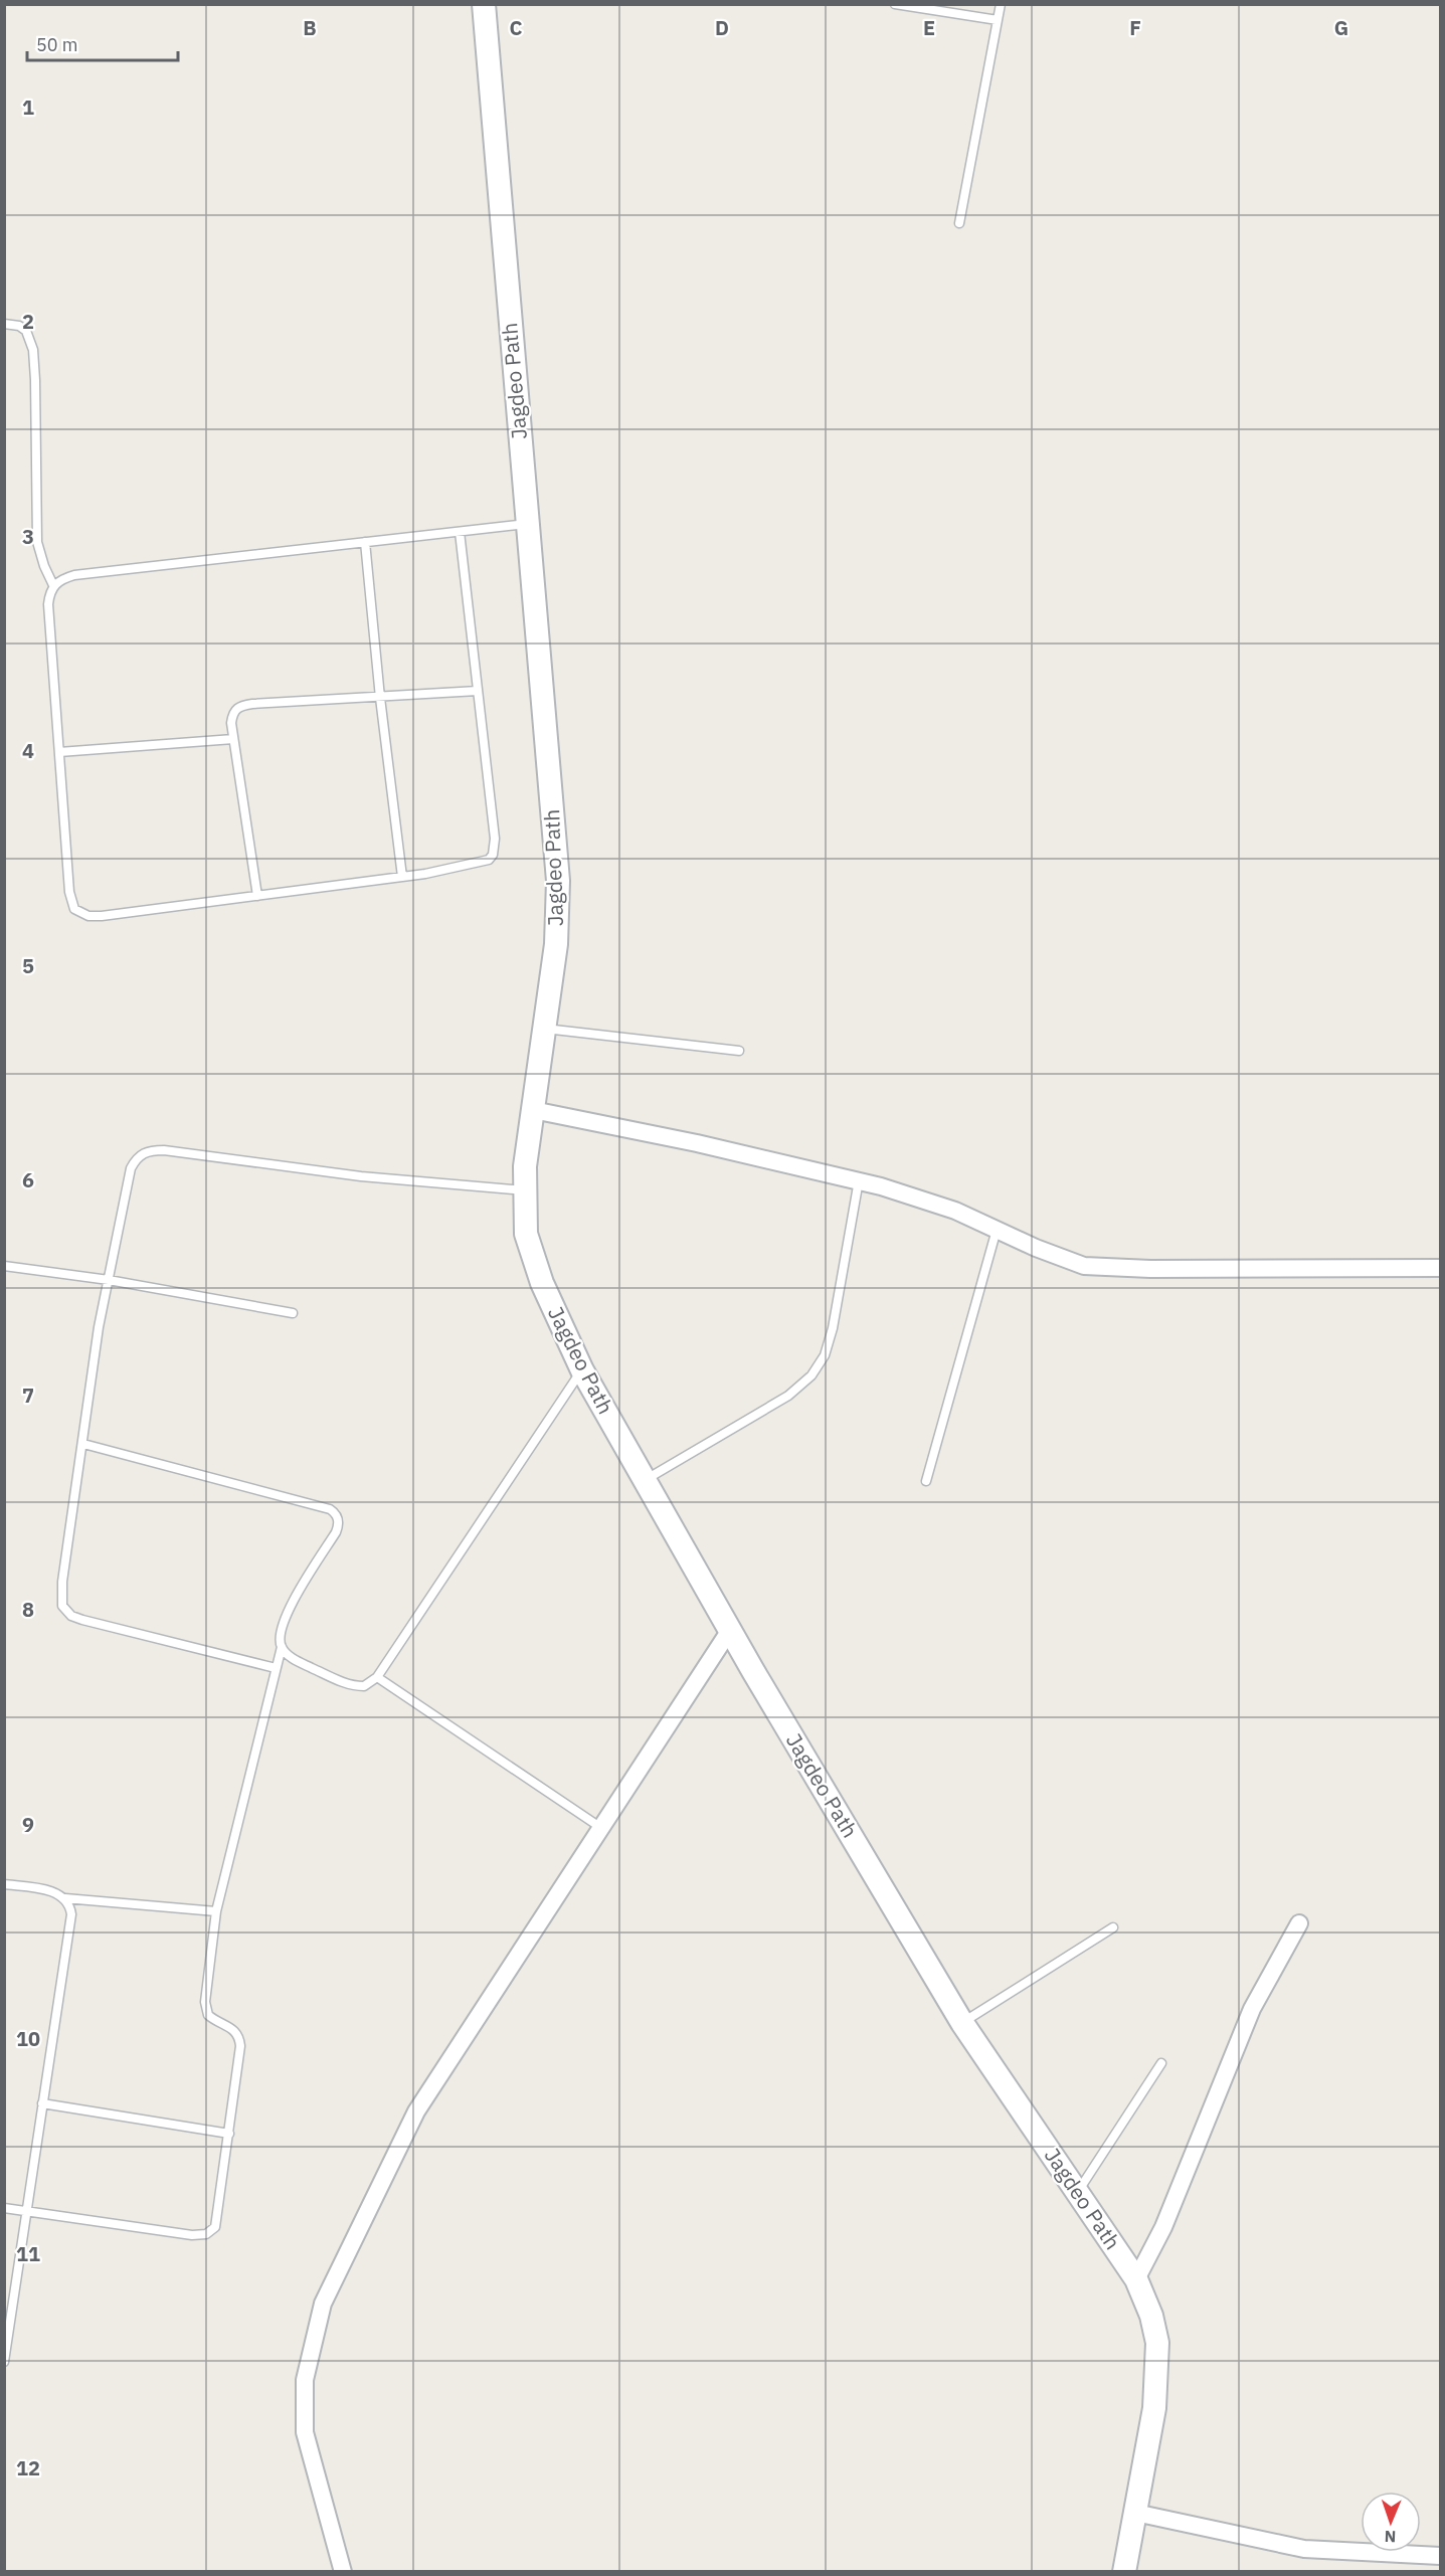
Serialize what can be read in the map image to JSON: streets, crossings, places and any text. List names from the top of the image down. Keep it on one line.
{"streets":{"main road":["Jagdeo Path"]},"scale_bar":"50 m","north":"bottom","grid":{"columns":["B","C","D","E","F","G"],"rows":["1","2","3","4","5","6","7","8","9","10","11","12"]}}
